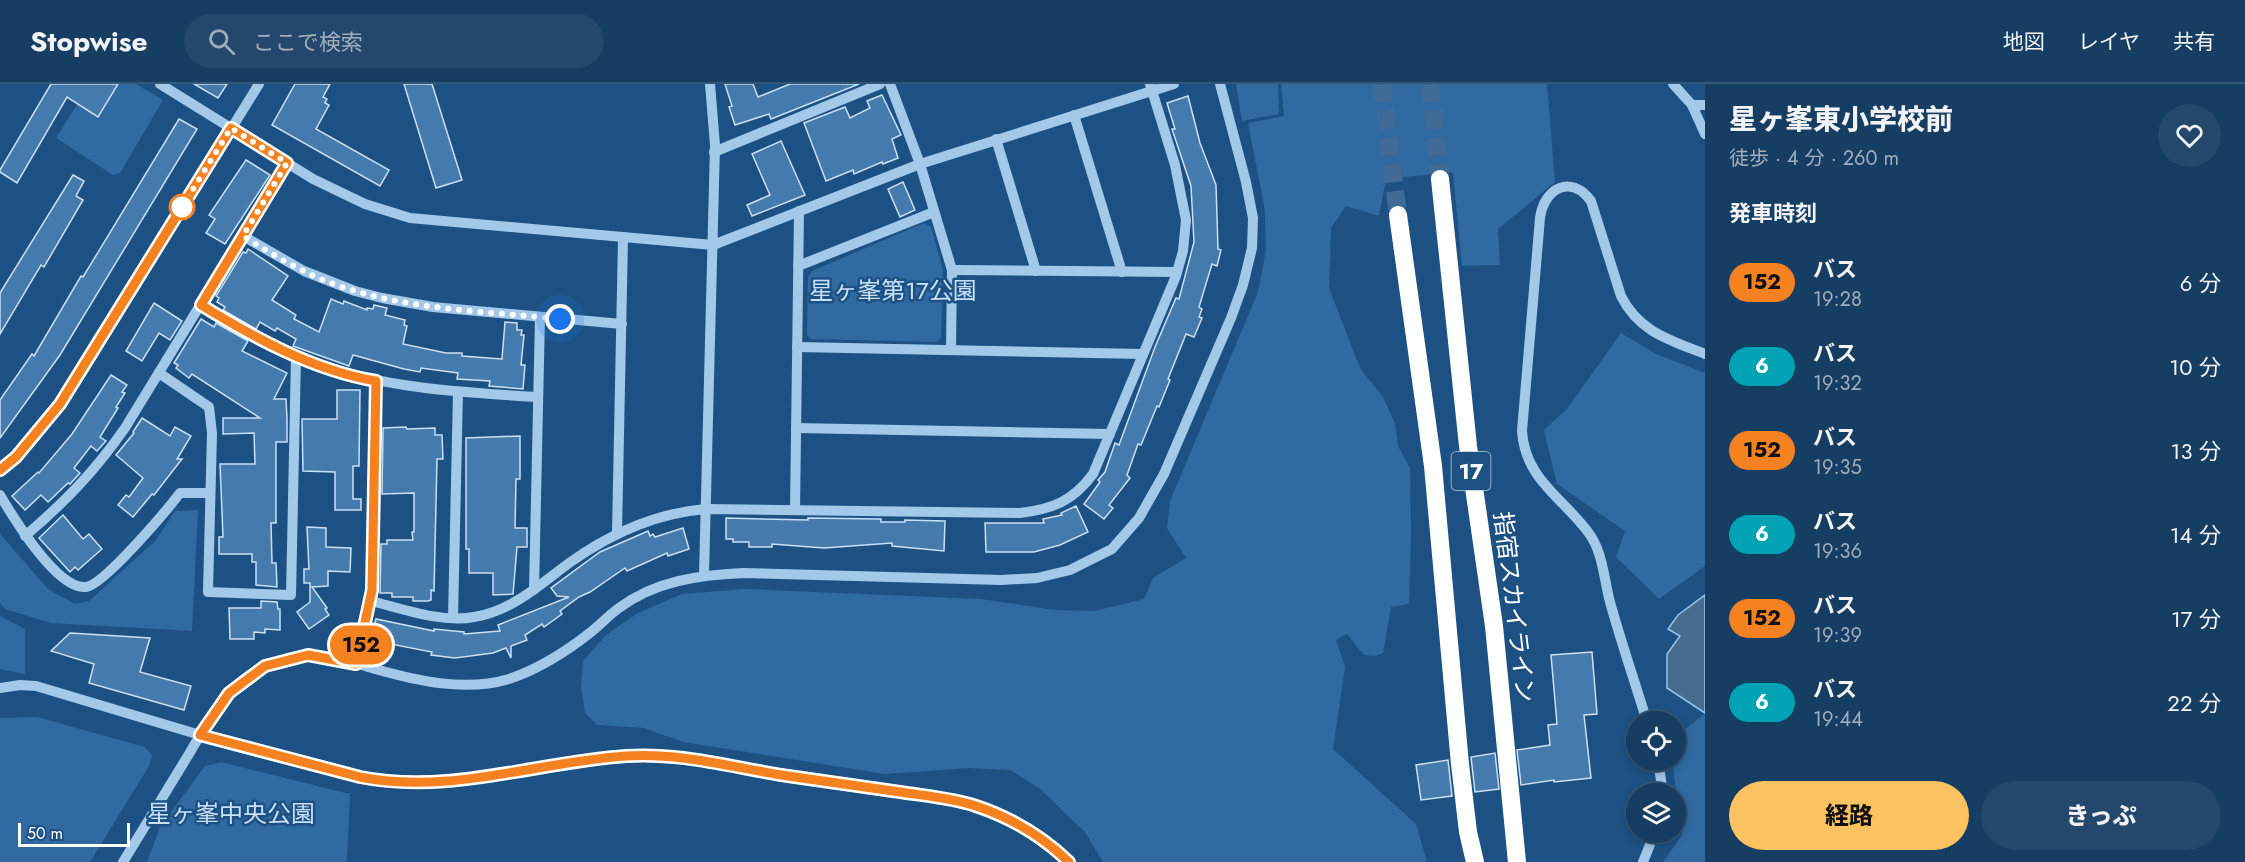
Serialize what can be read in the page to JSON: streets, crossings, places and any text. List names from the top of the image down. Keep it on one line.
{"streets":{"highway":["17","指宿スカイライン"]},"parks":["星ヶ峯第17公園","星ヶ峯中央公園"],"lines":["bus line 152"],"scale_bar":"50 m","page":{"header":"Stopwise","search":"ここで検索","nav":["地図","レイヤ","共有"],"on_map":"152","heading":[["星ヶ峯東小学校前","徒歩 · 4 分 · 260 m"],"発車時刻"],"list":[{"mark":"152","name":"バス","note":"19:28","value":"6 分"},{"mark":"6","name":"バス","note":"19:32","value":"10 分"},{"mark":"152","name":"バス","note":"19:35","value":"13 分"},{"mark":"6","name":"バス","note":"19:36","value":"14 分"},{"mark":"152","name":"バス","note":"19:39","value":"17 分"},{"mark":"6","name":"バス","note":"19:44","value":"22 分"}],"buttons":["経路","きっぷ"],"scale":"50 m"}}
